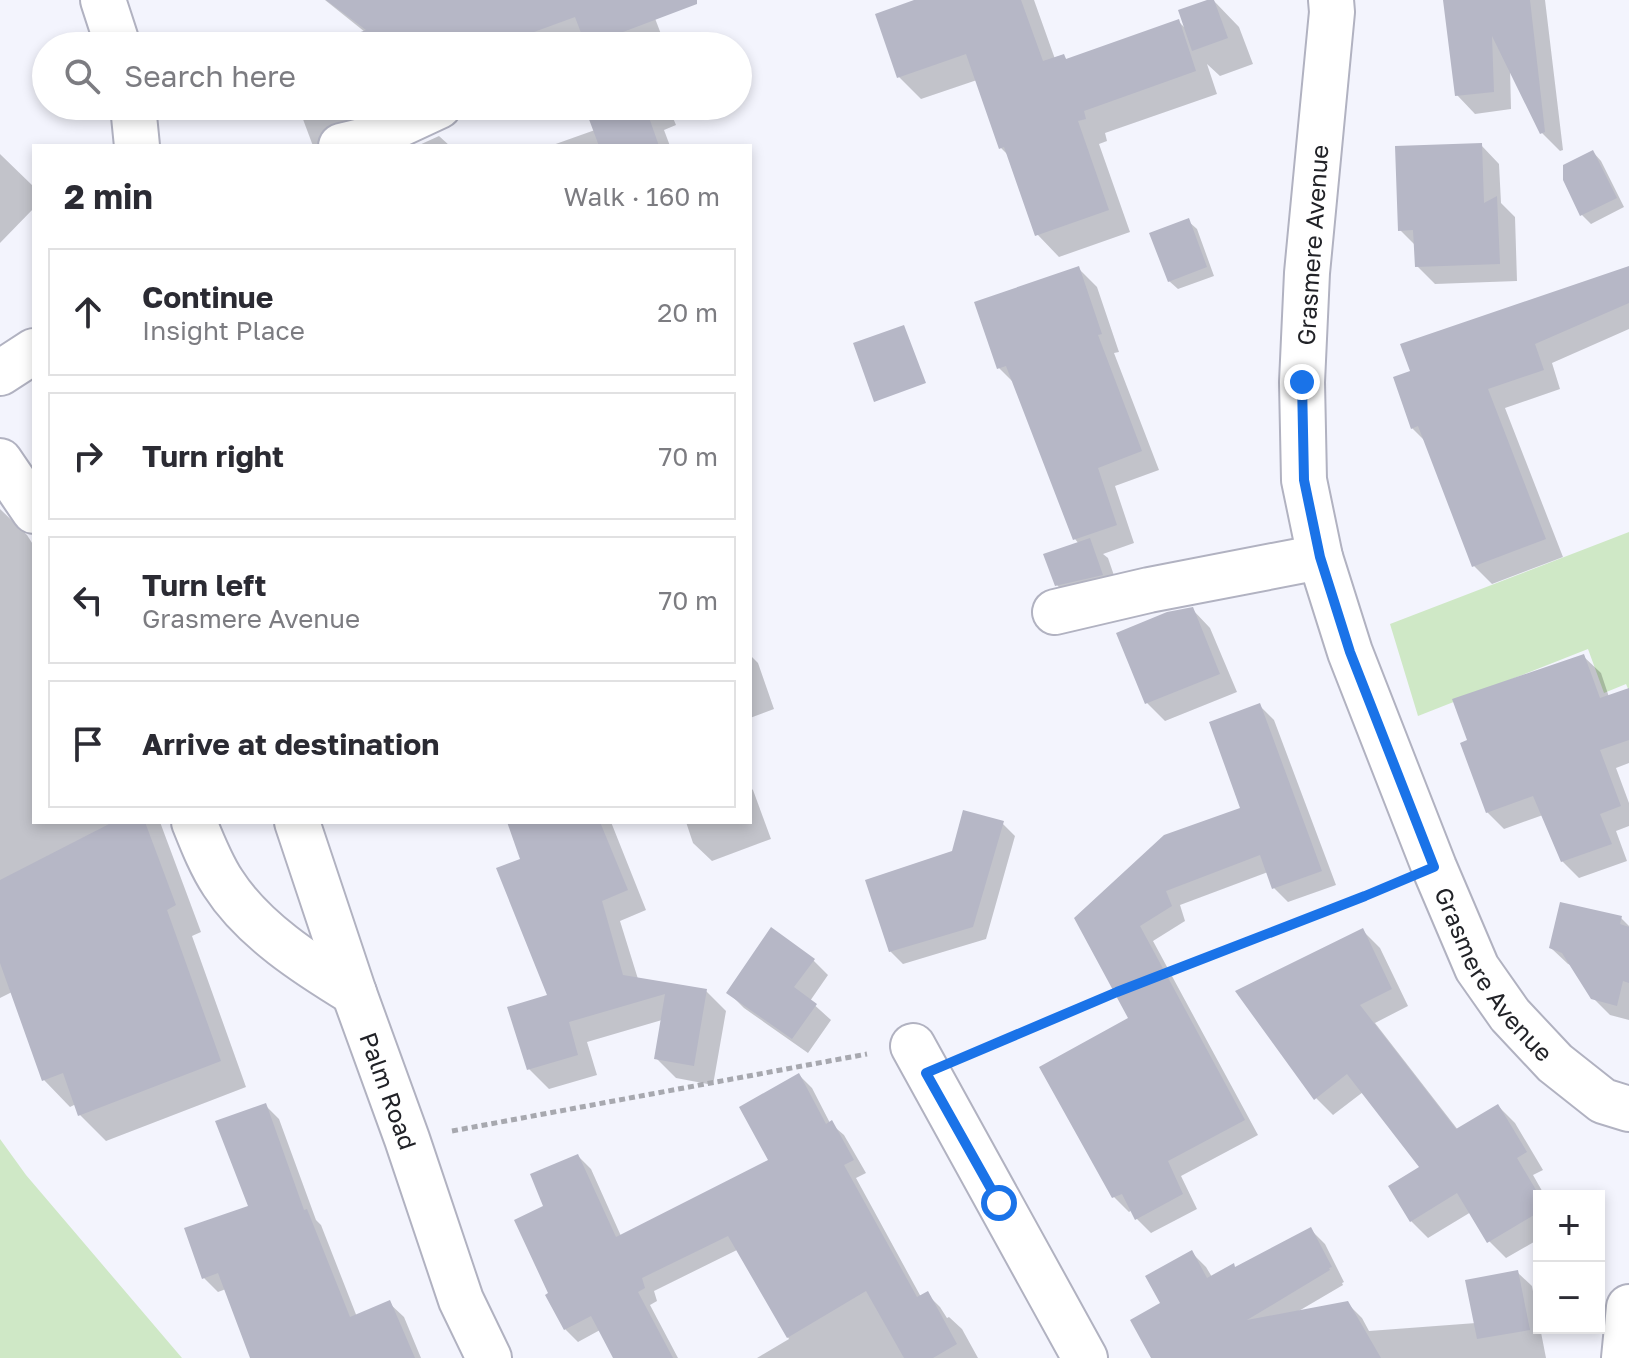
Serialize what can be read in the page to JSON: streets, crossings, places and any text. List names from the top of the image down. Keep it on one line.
{"streets":{"street":["Grasmere Avenue","Palm Road"]},"page":{"search":"Search here","heading":["2 min","Walk · 160 m"],"list":[["Continue","Insight Place","20 m"],["Turn right","70 m"],["Turn left","Grasmere Avenue","70 m"],"Arrive at destination"],"map_buttons":["+","−"]}}
